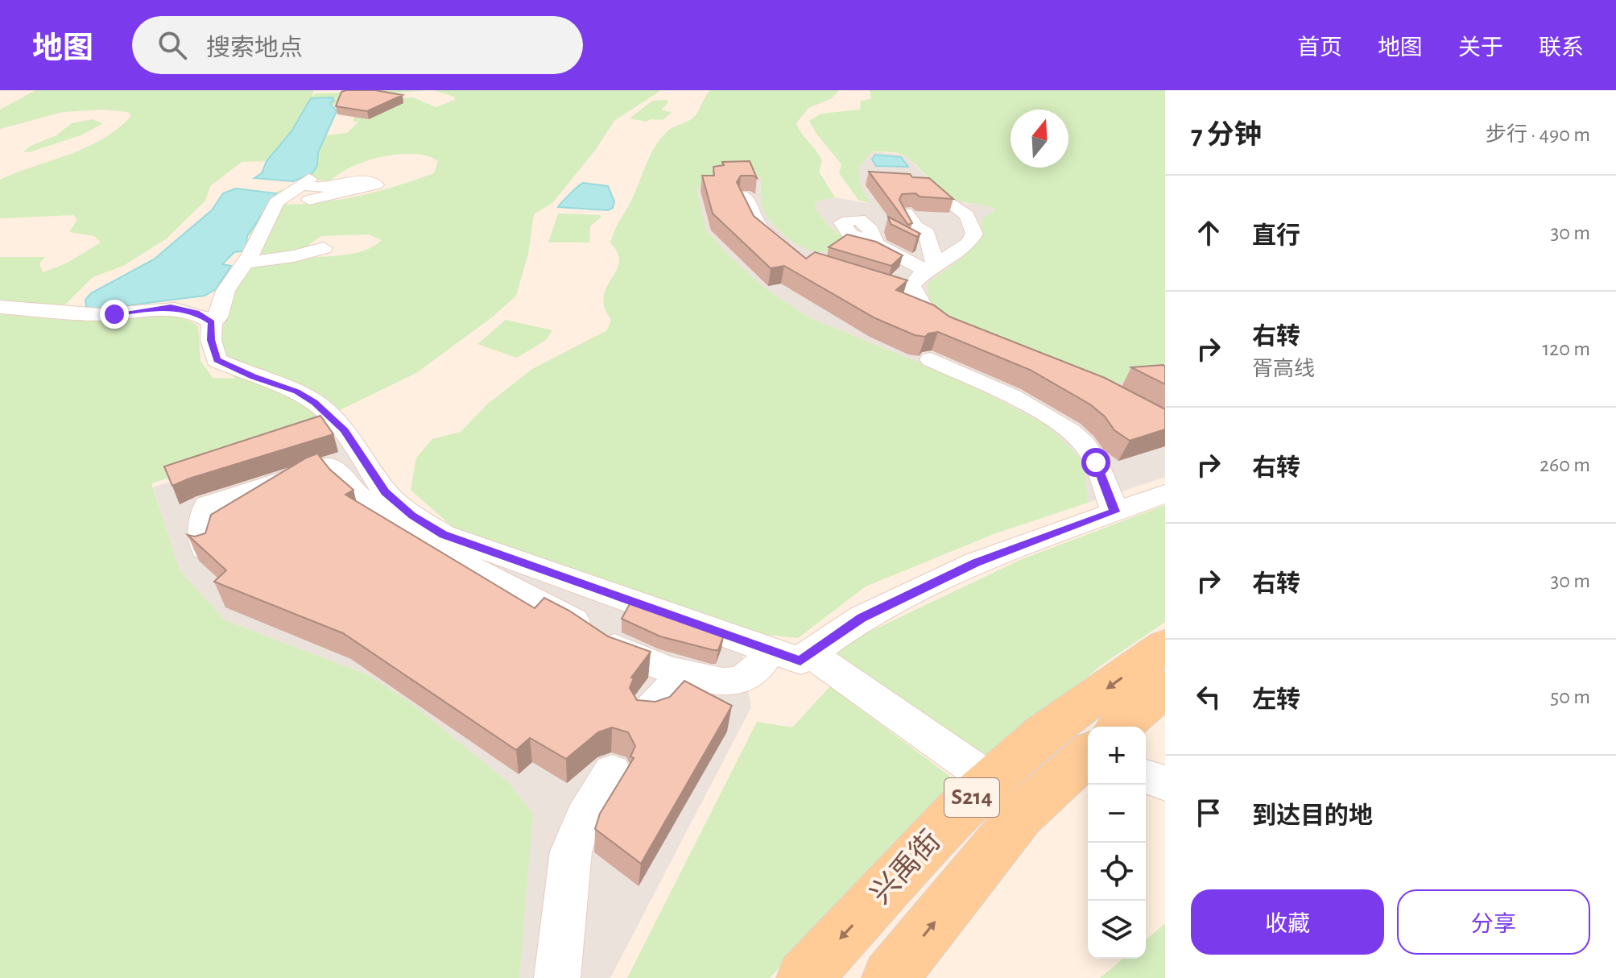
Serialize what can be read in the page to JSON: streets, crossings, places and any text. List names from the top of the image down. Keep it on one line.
{"streets":{"main road":["S214","兴禹街"]},"north":"top","page":{"header":"地图","search":"搜索地点","nav":["首页","地图","关于","联系"],"heading":["7 分钟","步行 · 490 m"],"list":[["直行","30 m"],["右转","胥高线","120 m"],["右转","260 m"],["右转","30 m"],["左转","50 m"],"到达目的地"],"map_buttons":["+","−"],"buttons":["收藏","分享"]}}
